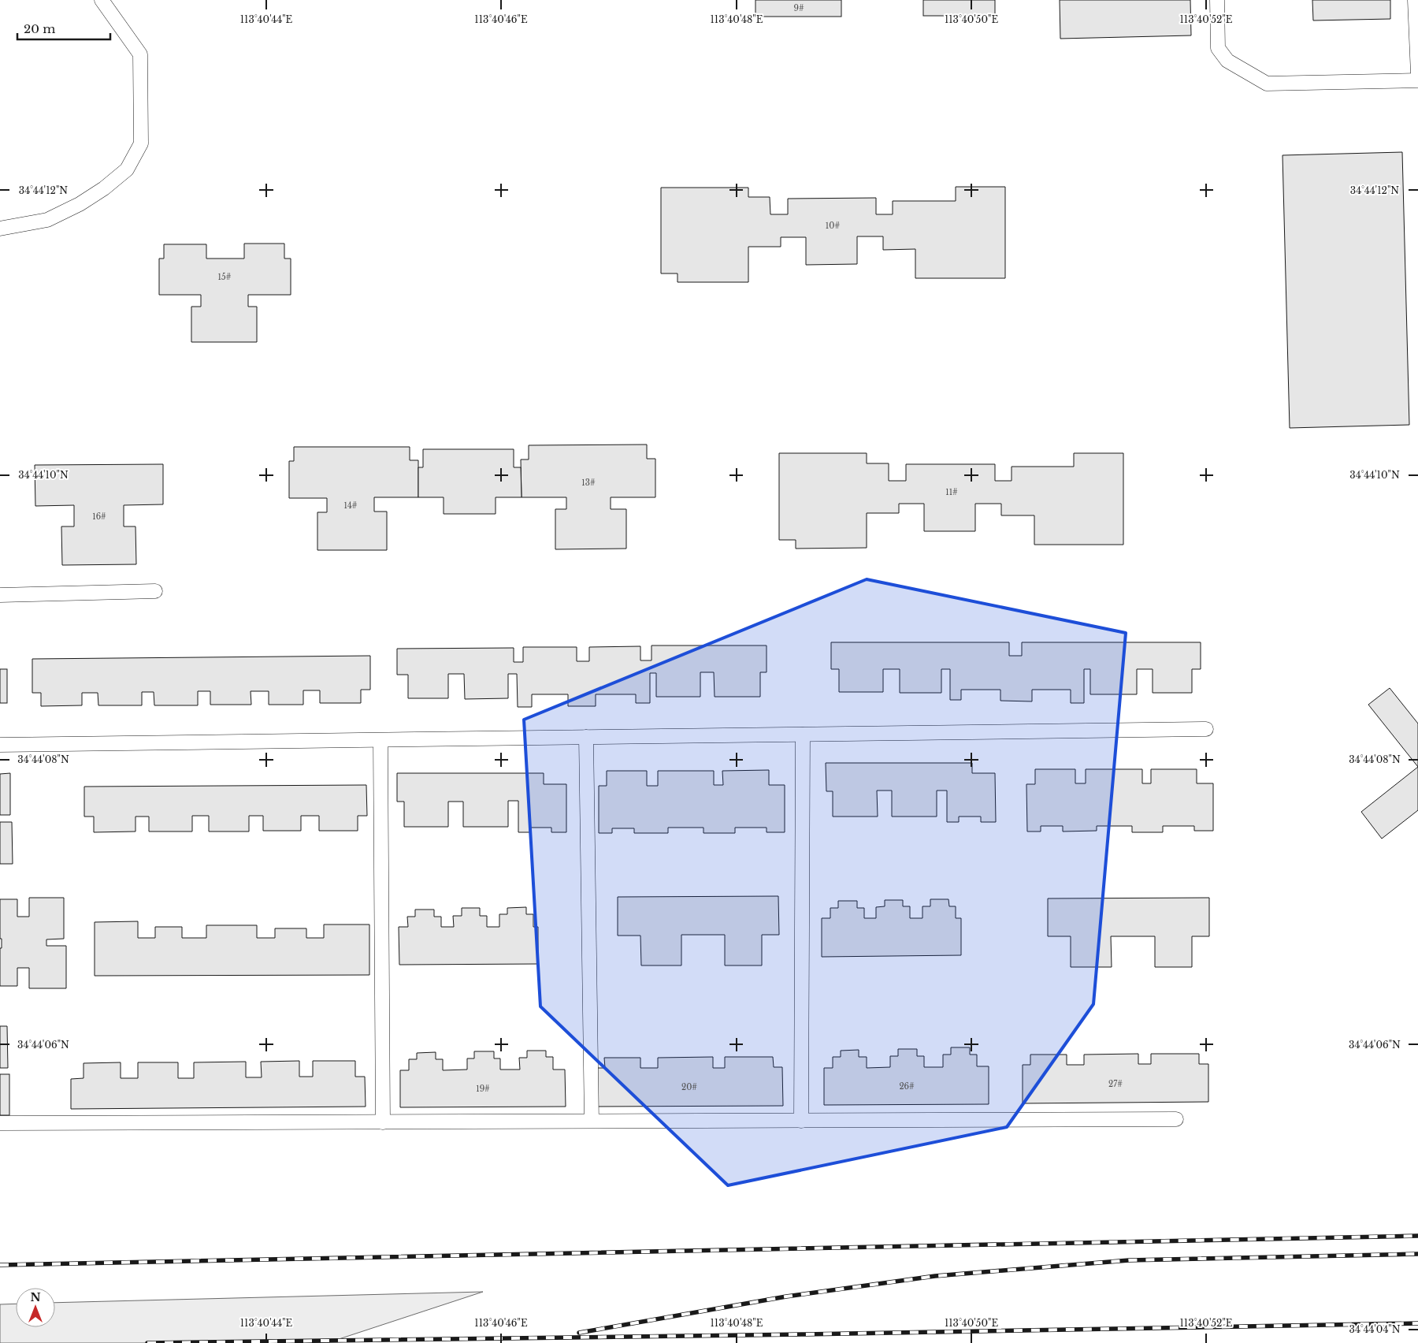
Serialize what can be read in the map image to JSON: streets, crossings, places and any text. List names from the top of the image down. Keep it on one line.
{"house_numbers":["9#","10#","15#","13#","11#","14#","16#","27#","26#","20#","19#"],"scale_bar":"20 m","north":"top","coordinates":["113°40'44\"E","113°40'46\"E","113°40'48\"E","113°40'50\"E","113°40'52\"E","34°44'12\"N","34°44'10\"N","34°44'08\"N","34°44'06\"N","34°44'04\"N"]}
